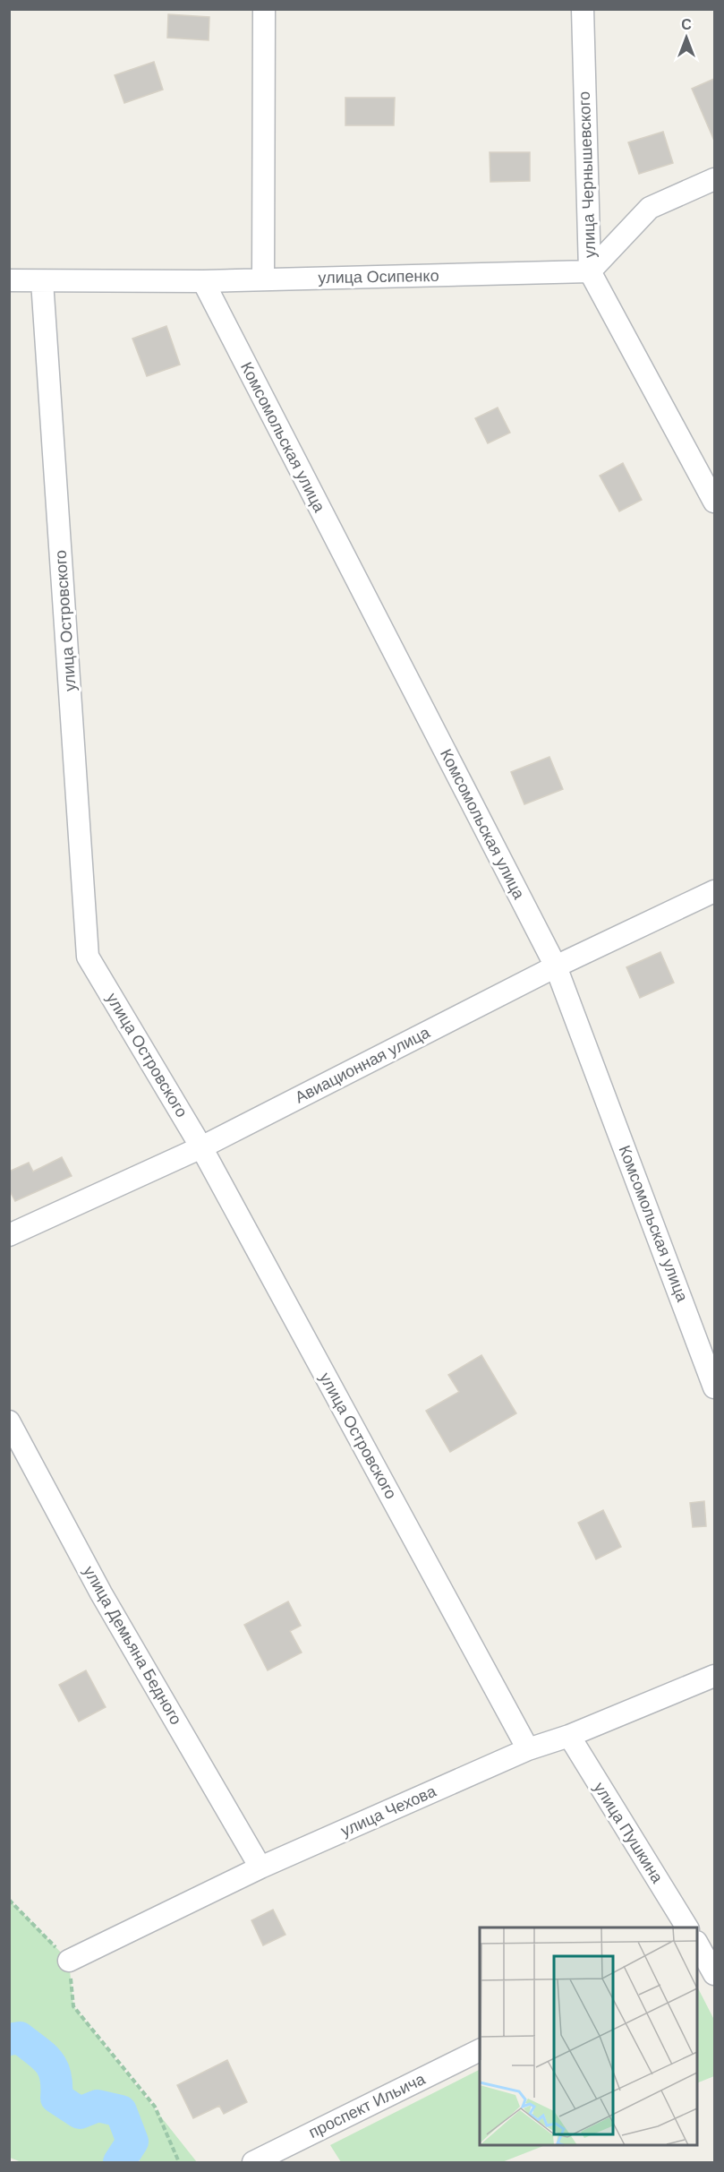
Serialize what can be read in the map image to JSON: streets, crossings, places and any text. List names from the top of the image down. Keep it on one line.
{"streets":{"street":["улица Чернышевского","улица Осипенко","Комсомольская улица","улица Островского","Авиационная улица","улица Демьяна Бедного","улица Чехова","улица Пушкина","проспект Ильича"]},"crossings":[["улица Чернышевского","улица Осипенко"],["улица Осипенко","Комсомольская улица"],["улица Осипенко","улица Островского"],["Комсомольская улица","Авиационная улица"],["улица Островского","Авиационная улица"],["улица Островского","улица Чехова"],["улица Демьяна Бедного","улица Чехова"],["улица Чехова","улица Пушкина"]],"north":"top"}
